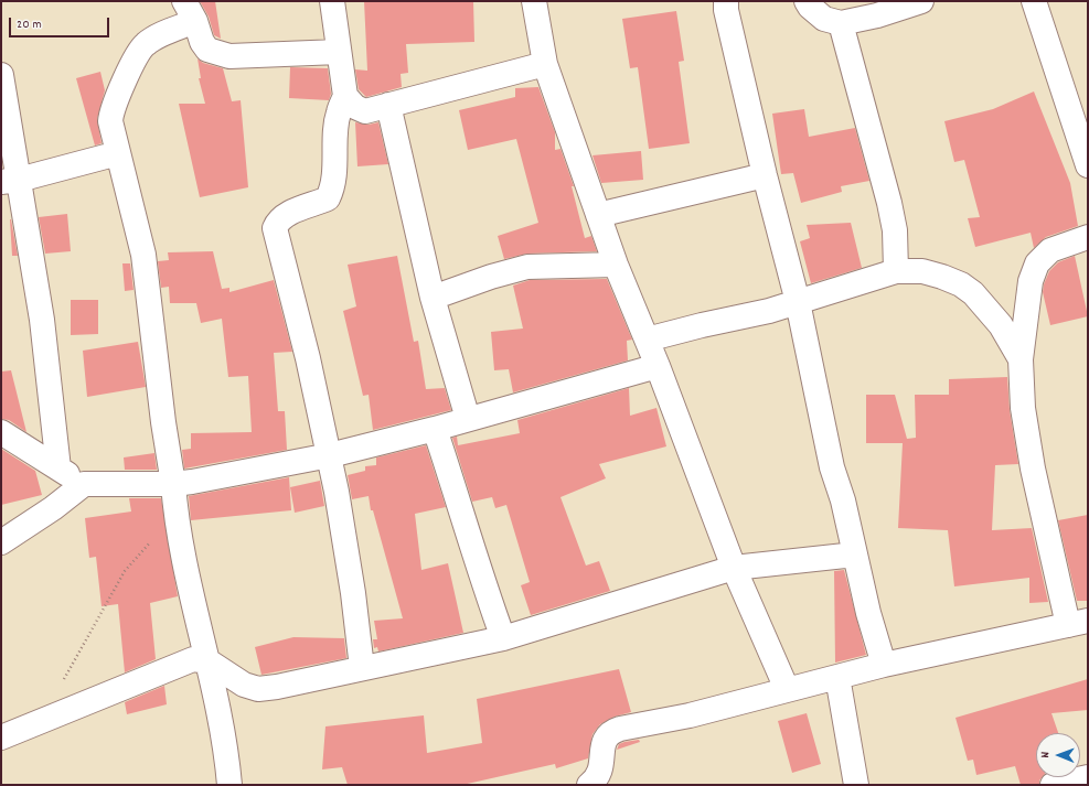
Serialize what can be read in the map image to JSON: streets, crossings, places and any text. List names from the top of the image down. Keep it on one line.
{"scale_bar":"20 m","north":"left"}
